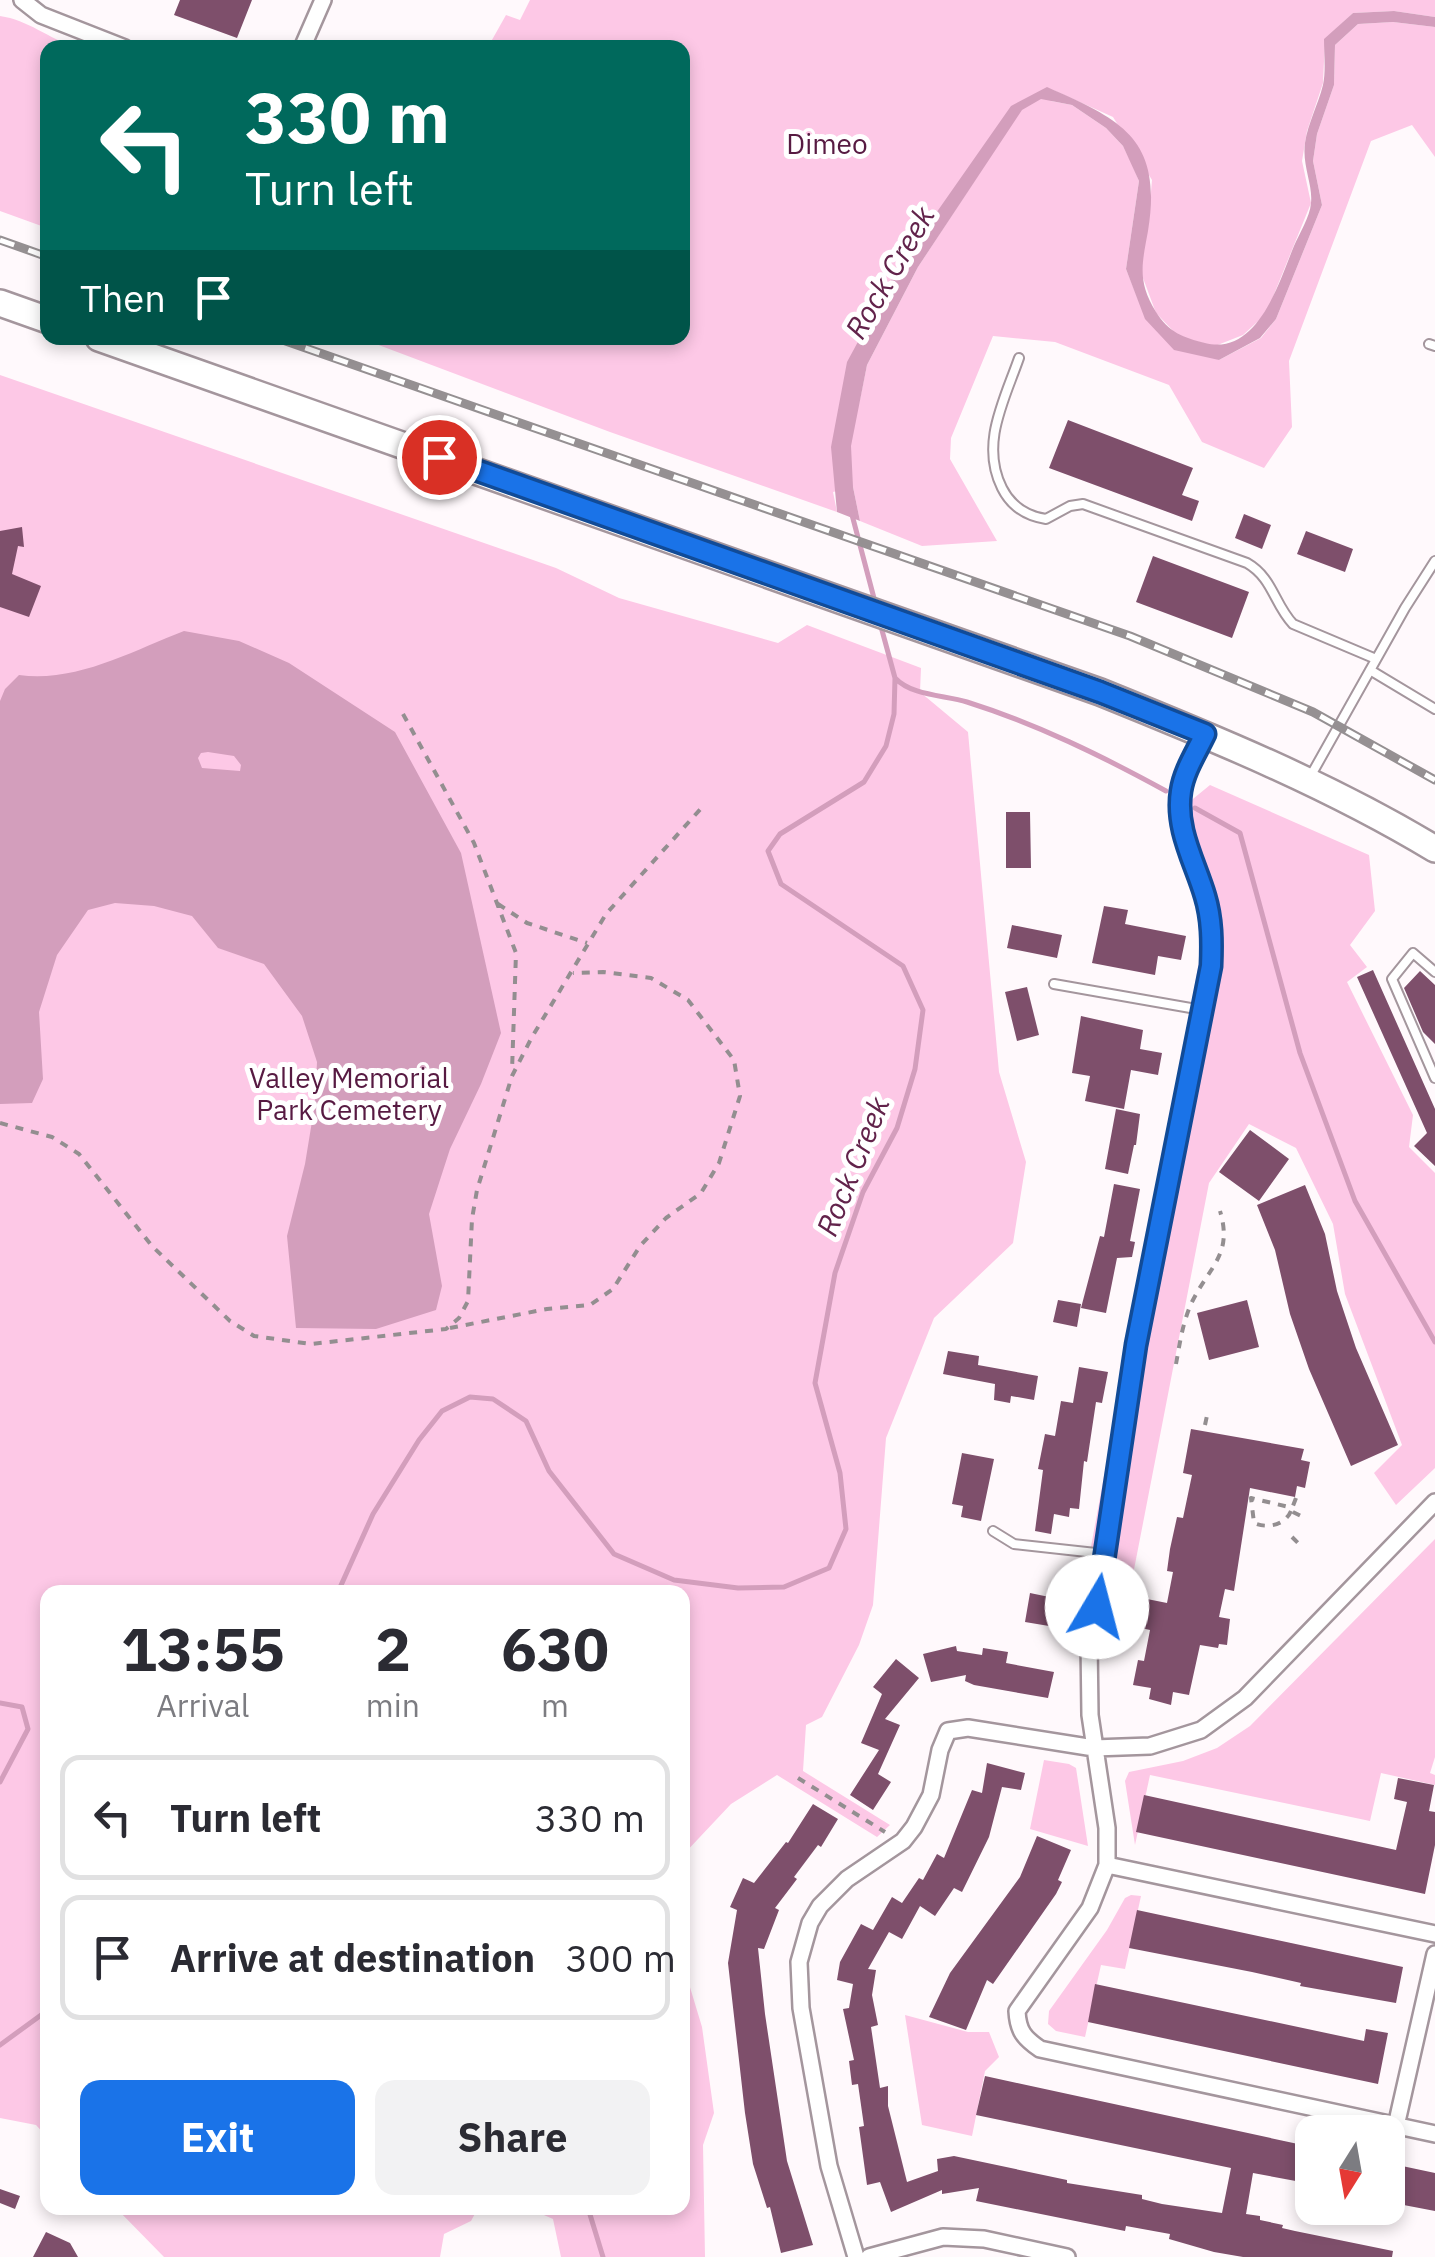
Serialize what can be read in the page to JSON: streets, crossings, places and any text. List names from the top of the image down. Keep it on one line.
{"water":["Rock Creek"],"parks":["Dimeo","Valley Memorial Park Cemetery"],"north":"bottom","page":{"turn":["330 m","Turn left"],"then":"Then","eta":["13:55","Arrival","2","min","630","m"],"list":[{"name":"Turn left","value":"330 m"},{"name":"Arrive at destination","value":"300 m"}],"buttons":["Exit","Share"]}}
